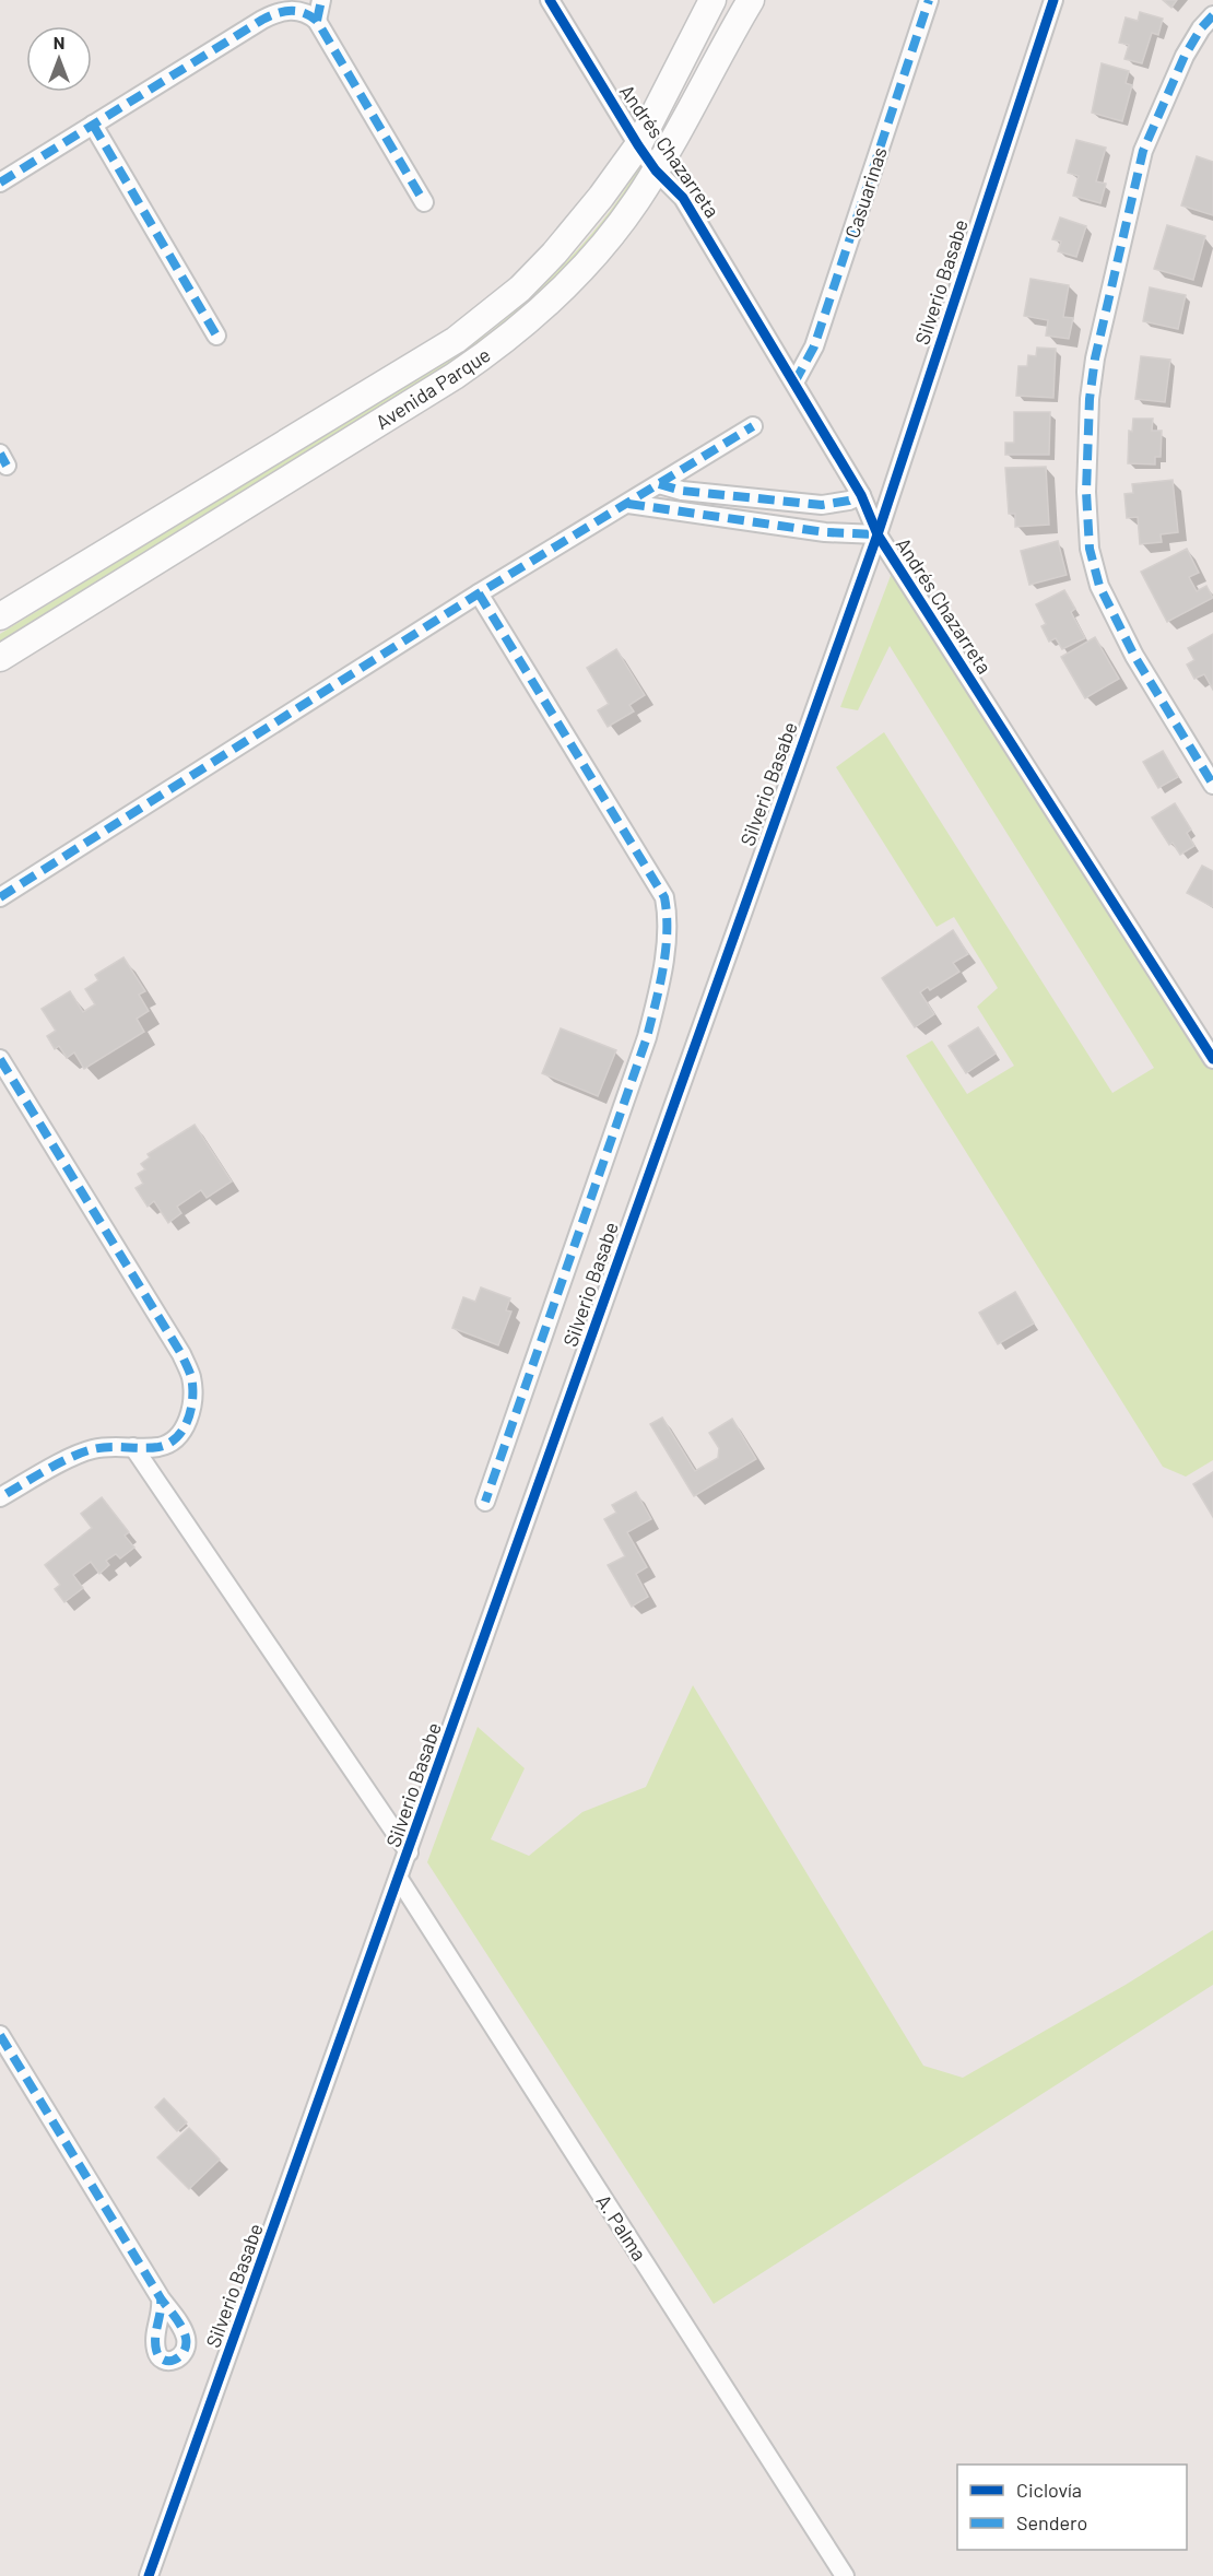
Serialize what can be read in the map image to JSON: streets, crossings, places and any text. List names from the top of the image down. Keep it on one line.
{"streets":{"street":["Andrés Chazarreta","Casuarinas","Silverio Basabe","Avenida Parque","A. Palma"]},"crossings":[["Andrés Chazarreta","Casuarinas"],["Andrés Chazarreta","Silverio Basabe"],["Andrés Chazarreta","Avenida Parque"],["Silverio Basabe","A. Palma"]],"legend":["Ciclovía","Sendero"],"north":"top"}
